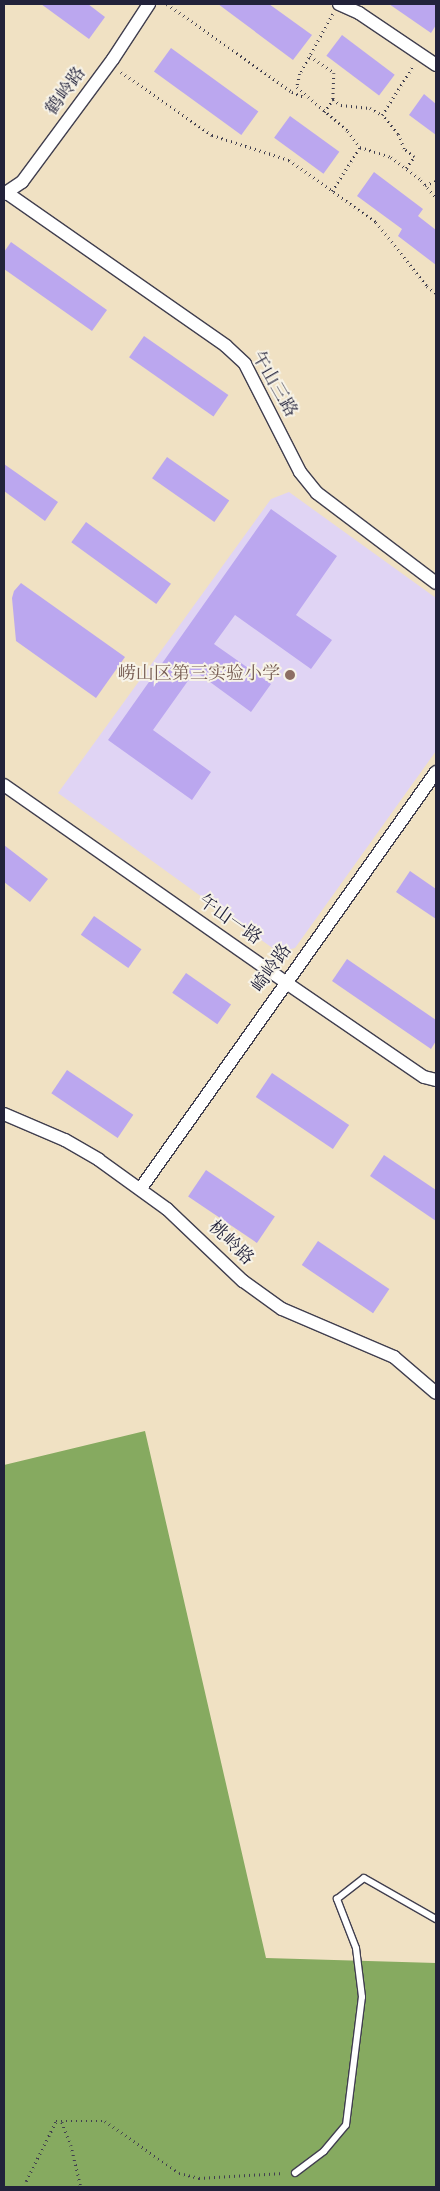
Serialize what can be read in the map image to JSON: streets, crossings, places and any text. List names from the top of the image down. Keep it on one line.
{"streets":{"street":["鹤岭路","午山三路","午山一路","崎岭路","桃岭路"]},"crossings":[["鹤岭路","午山三路"],["午山一路","崎岭路"],["崎岭路","桃岭路"]],"places":["崂山区第三实验小学"]}
